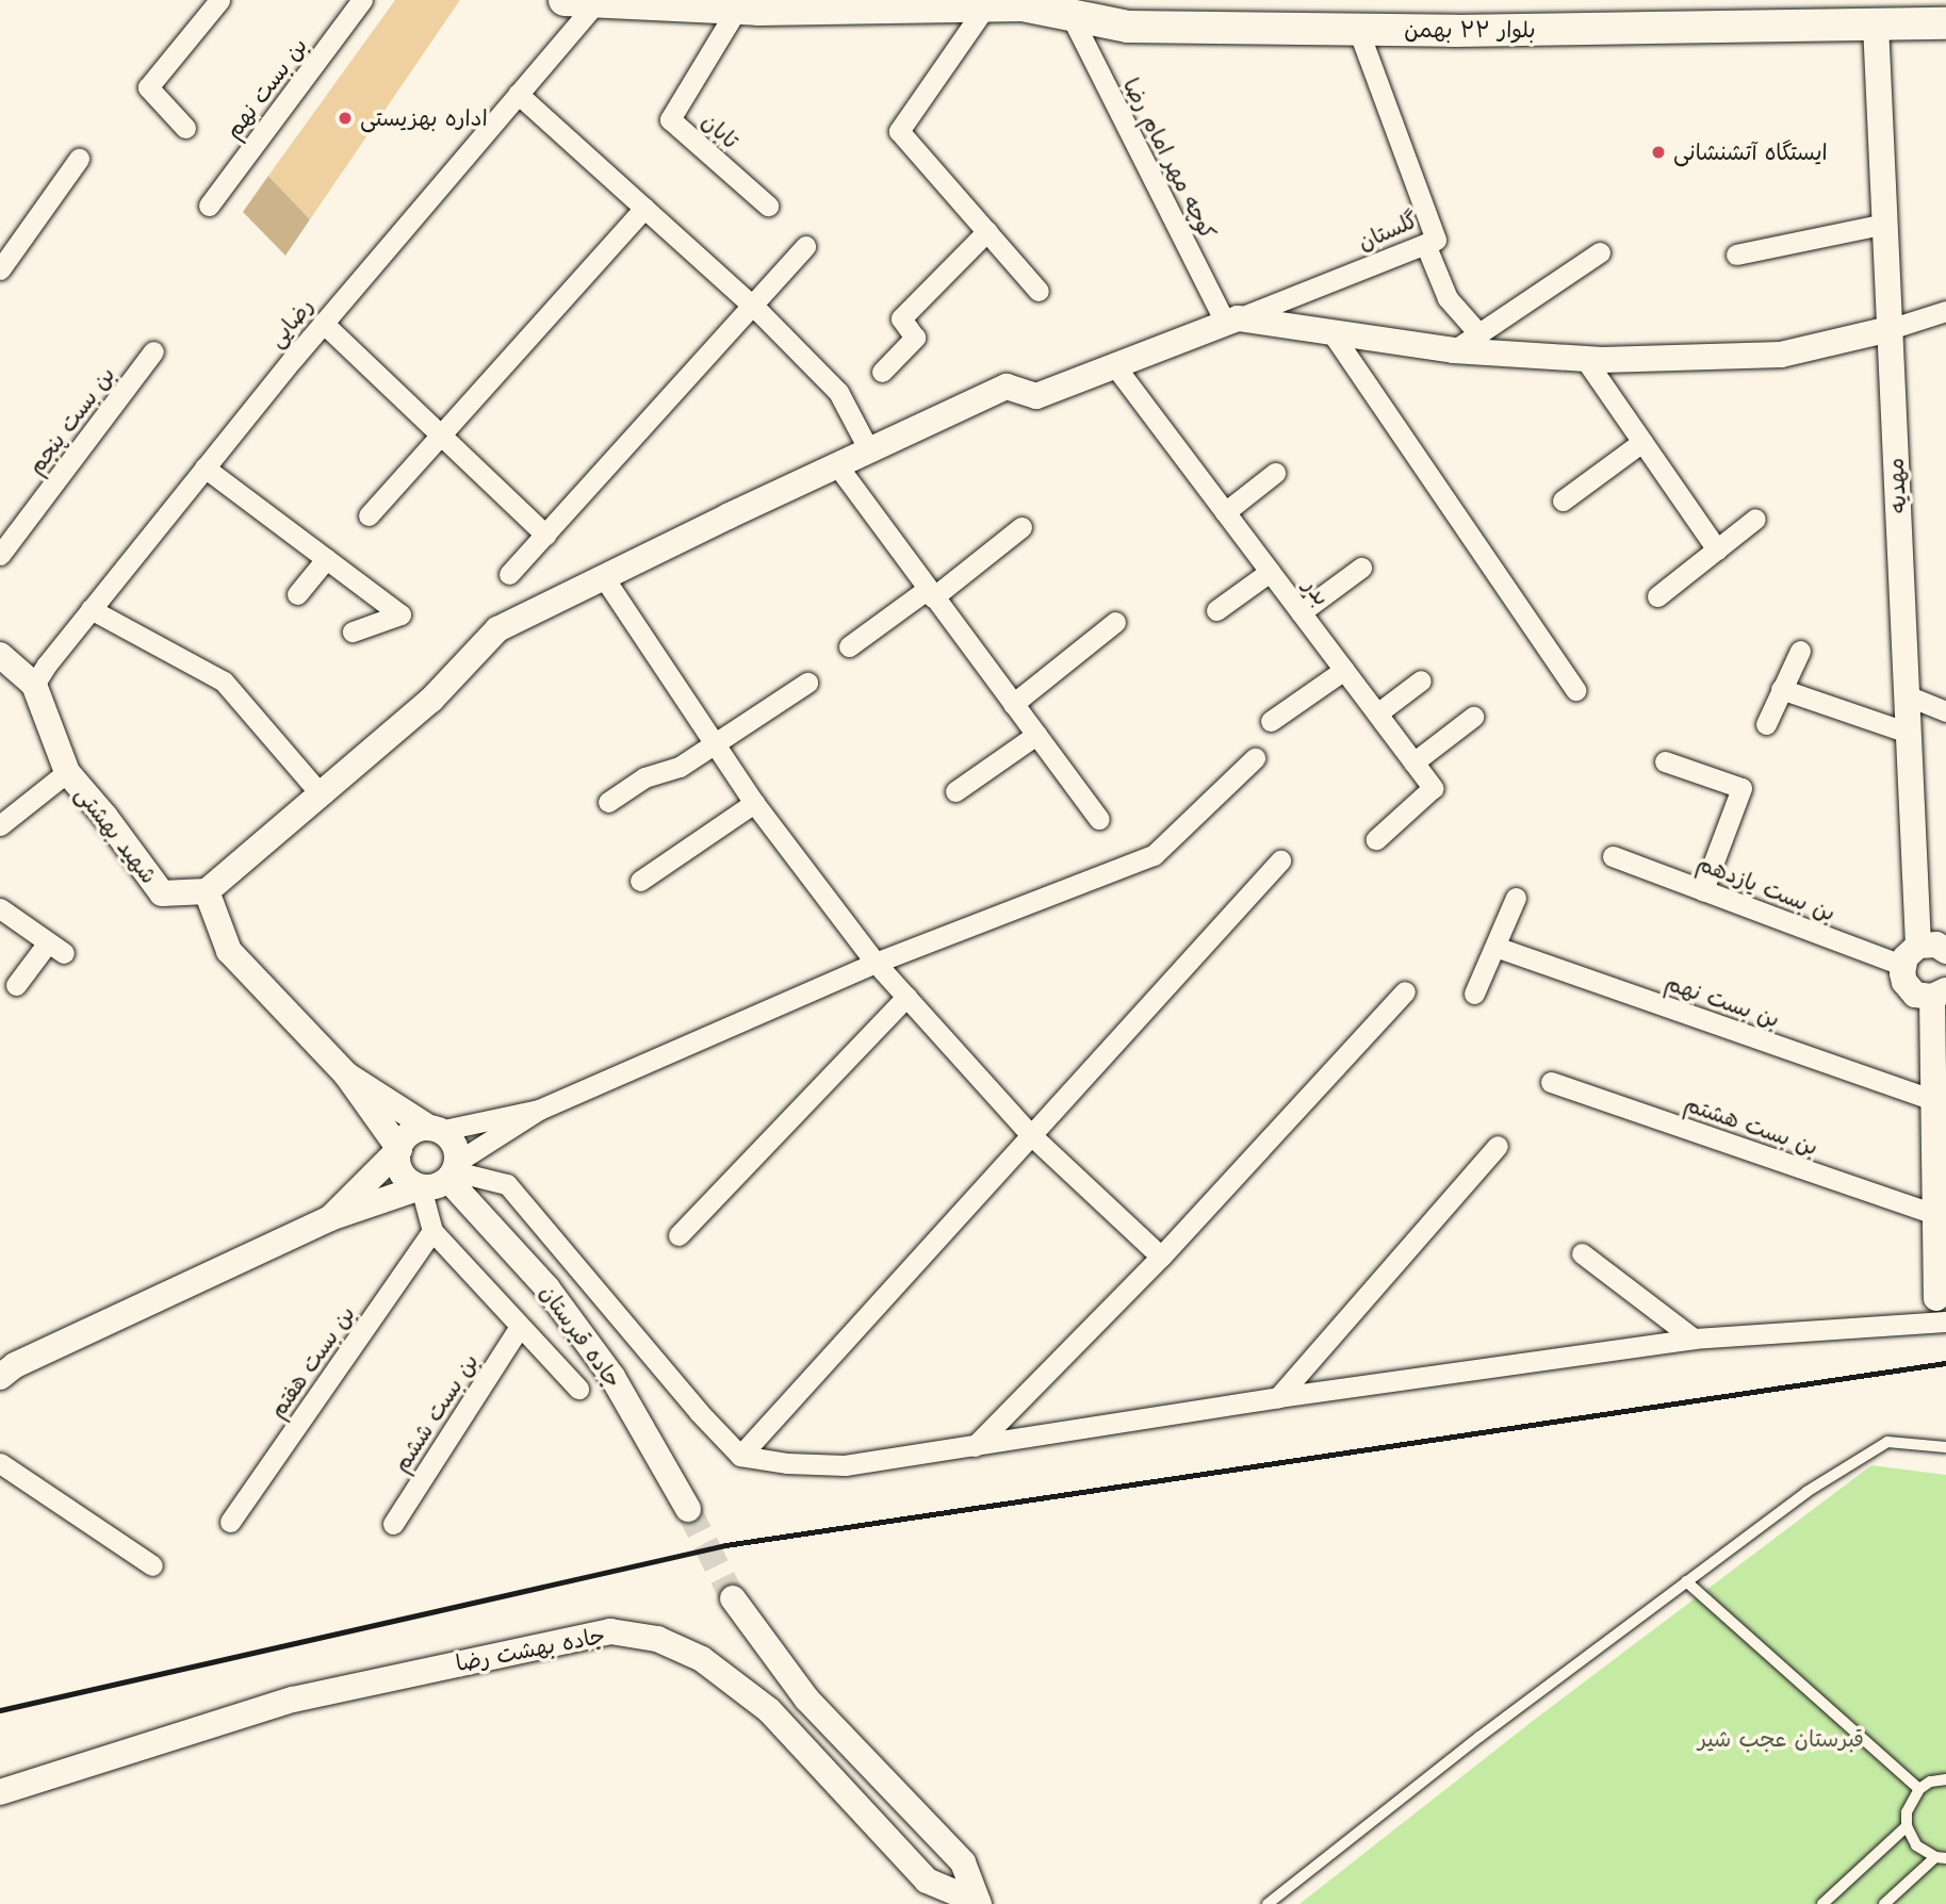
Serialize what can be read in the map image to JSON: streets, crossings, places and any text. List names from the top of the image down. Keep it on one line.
{"streets":{"main road":["بلوار ۲۲ بهمن"],"street":["بن بست نهم","تابان","کوچه مهر امام رضا","گلستان","رضایی","بن بست پنجم","مهدیه","بدر","شهید بهشتی","بن بست یازدهم","بن بست هشتم","جاده قبرستان","بن بست هفتم","بن بست ششم","جاده بهشت رضا"]},"crossings":[["بلوار ۲۲ بهمن","تابان"],["بلوار ۲۲ بهمن","کوچه مهر امام رضا"],["بلوار ۲۲ بهمن","گلستان"],["بلوار ۲۲ بهمن","رضایی"],["بلوار ۲۲ بهمن","مهدیه"],["کوچه مهر امام رضا","گلستان"],["رضایی","شهید بهشتی"],["مهدیه","بن بست یازدهم"]],"parks":["قبرستان عجب شیر"],"places":["اداره بهزیستی","ایستگاه آتشنشانی"]}
